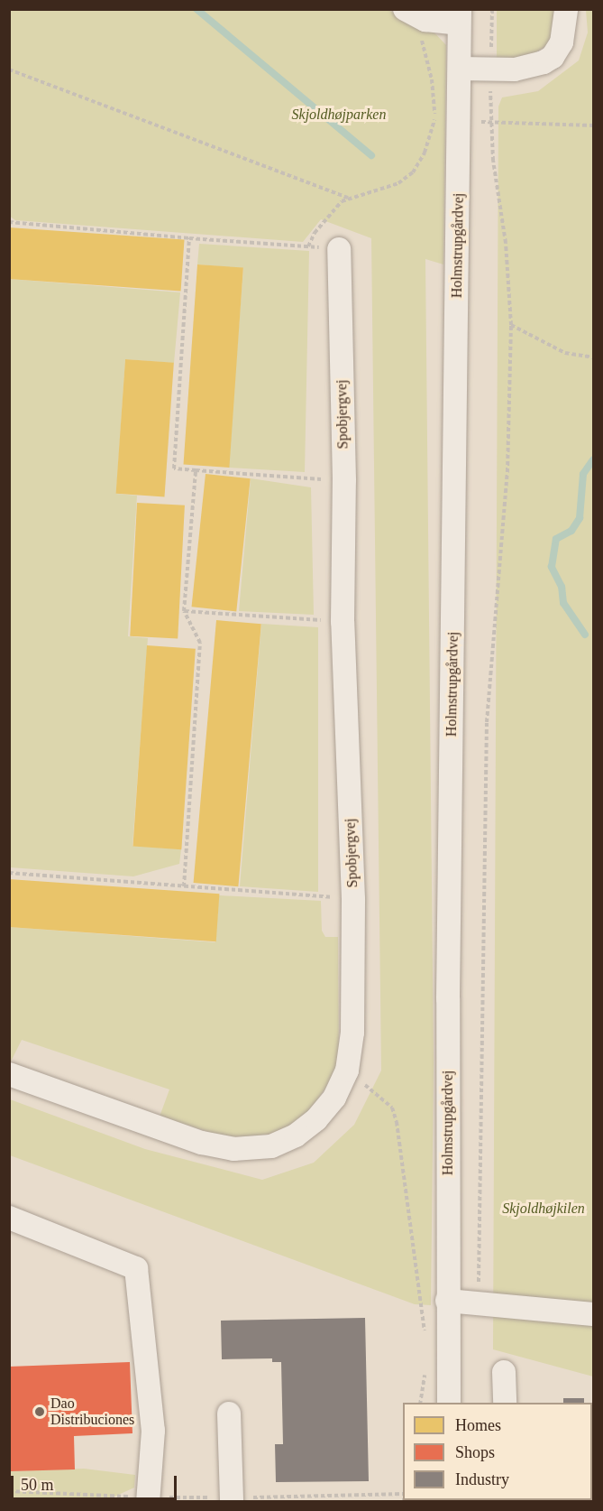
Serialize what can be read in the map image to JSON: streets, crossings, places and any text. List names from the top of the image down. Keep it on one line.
{"streets":{"street":["Holmstrupgårdvej","Spobjergvej"]},"parks":["Skjoldhøjparken","Skjoldhøjkilen"],"places":["Dao Distribuciones"],"legend":["Homes","Shops","Industry"],"scale_bar":"50 m"}
